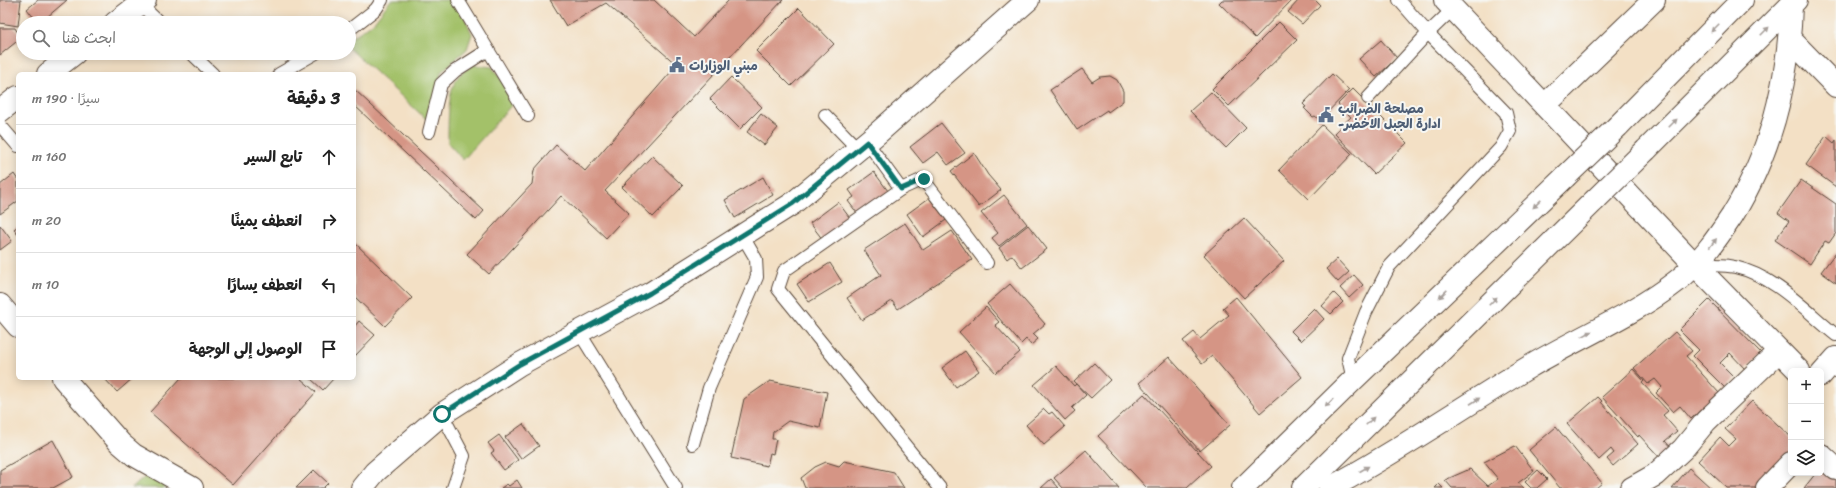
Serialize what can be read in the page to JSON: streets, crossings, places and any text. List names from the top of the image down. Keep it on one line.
{"places":{"public building":["مبني الوزارات","مصلحة الضرائب -ادارة الجبل الاخضر"]},"page":{"search":"ابحث هنا","heading":["3 دقيقة","سيرًا · 190 m"],"list":[["تابع السير","160 m"],["انعطف يمينًا","20 m"],["انعطف يسارًا","10 m"],"الوصول إلى الوجهة"],"map_buttons":["+","−"]}}
